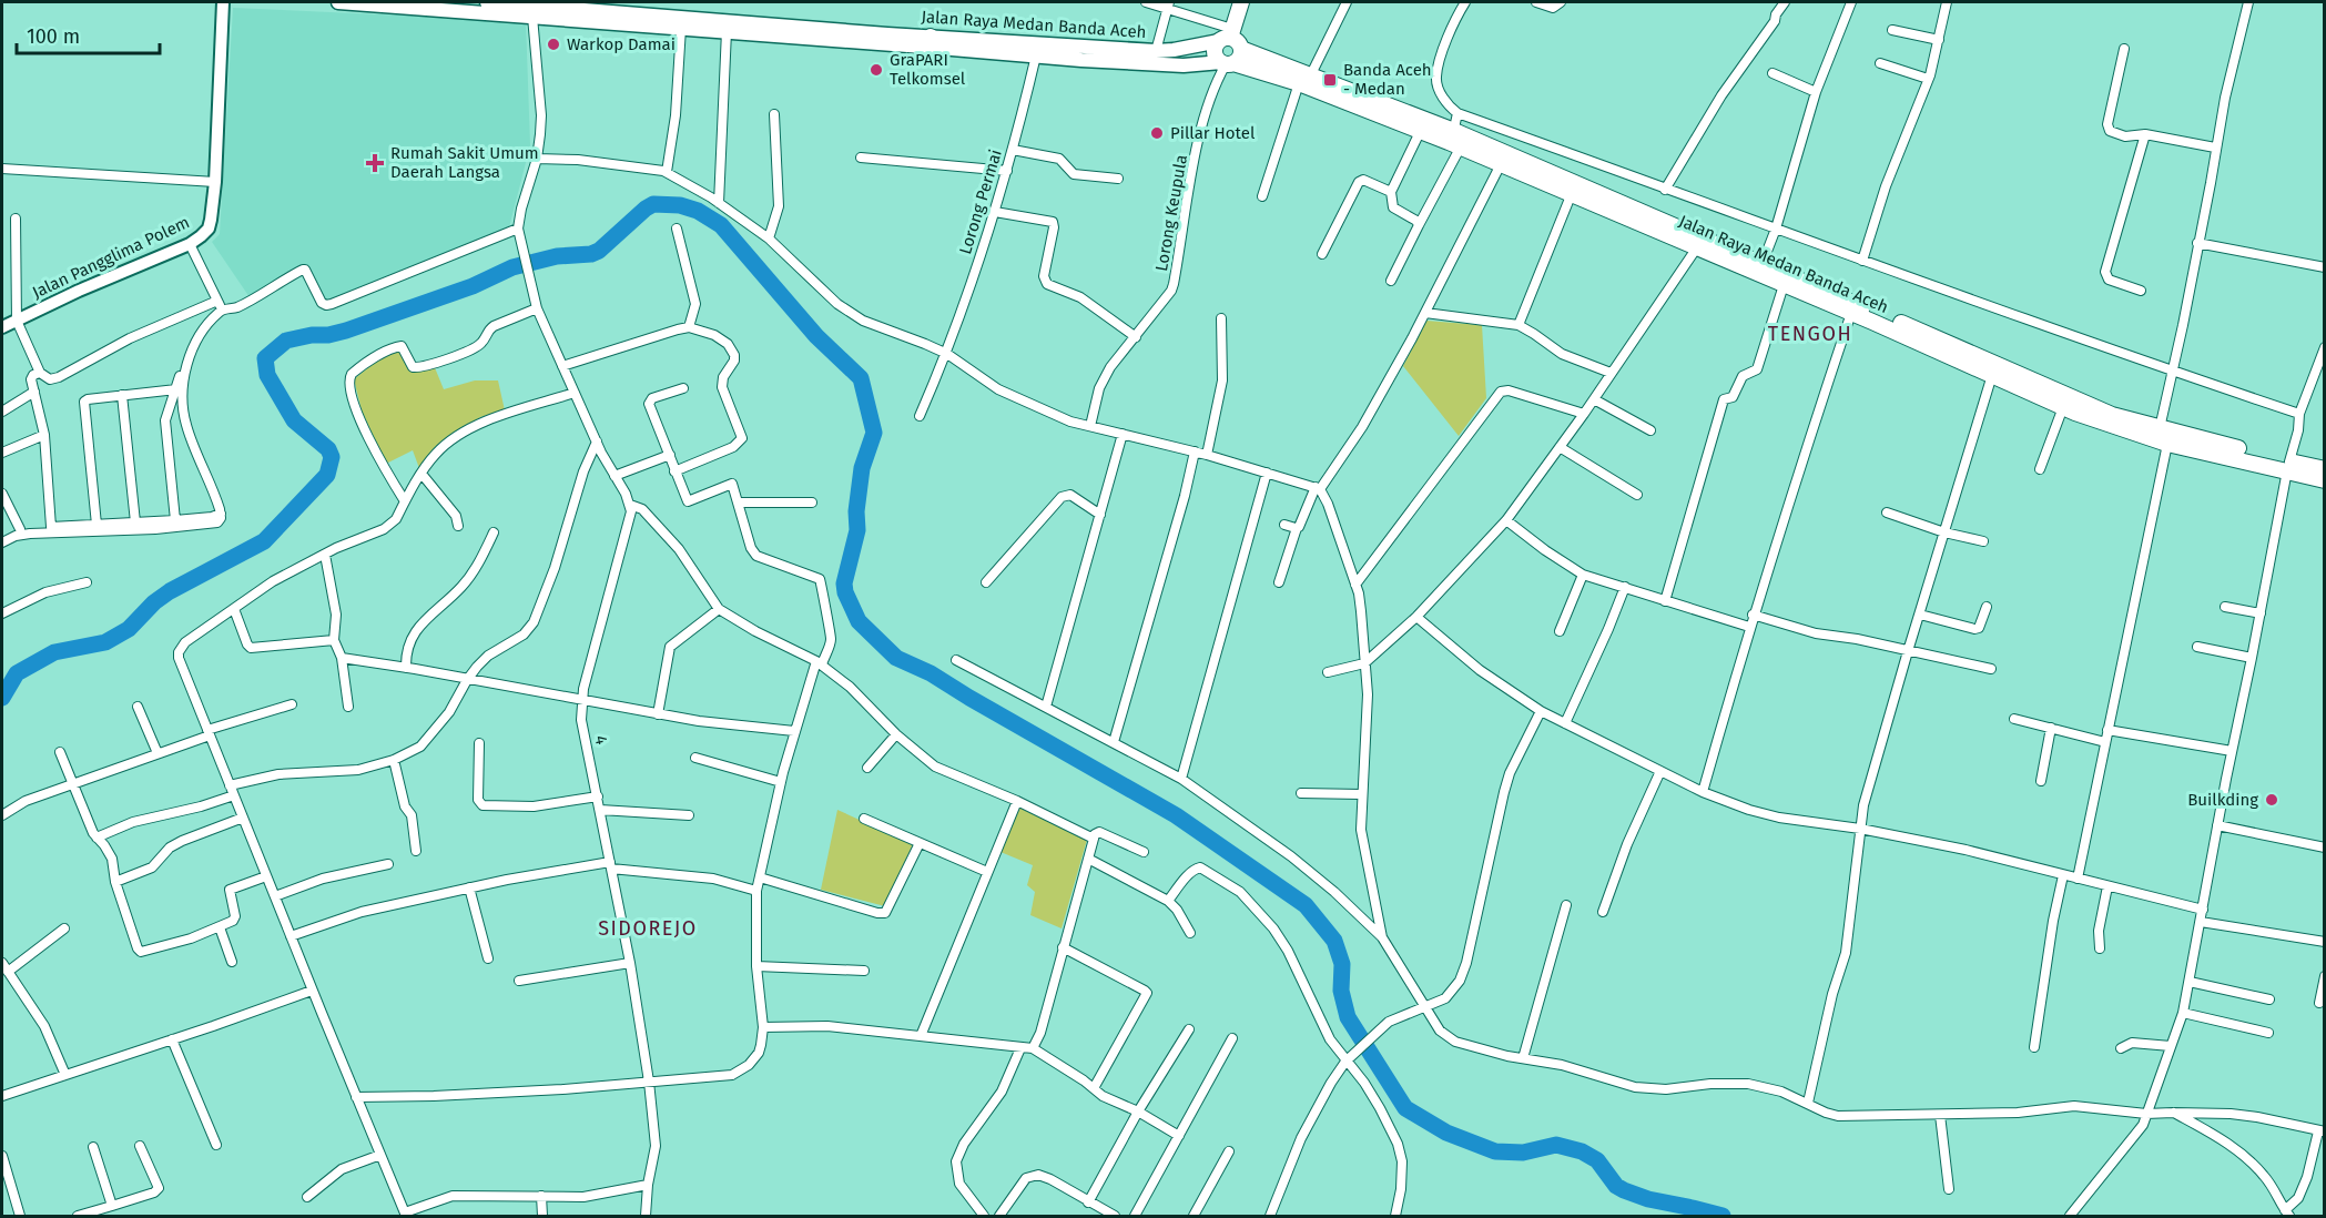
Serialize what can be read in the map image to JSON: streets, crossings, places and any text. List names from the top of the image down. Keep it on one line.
{"streets":{"highway":["Jalan Raya Medan Banda Aceh"],"street":["Lorong Permai","Lorong Keupula","Jalan Pangglima Polem","4"]},"crossings":[["Jalan Raya Medan Banda Aceh","Lorong Keupula"]],"districts":["TENGOH","SIDOREJO"],"places":{"other":["Warkop Damai","GraPARI Telkomsel","Pillar Hotel","Builkding"],"transit":["Banda Aceh - Medan"],"health":["Rumah Sakit Umum Daerah Langsa"]},"scale_bar":"100 m"}
